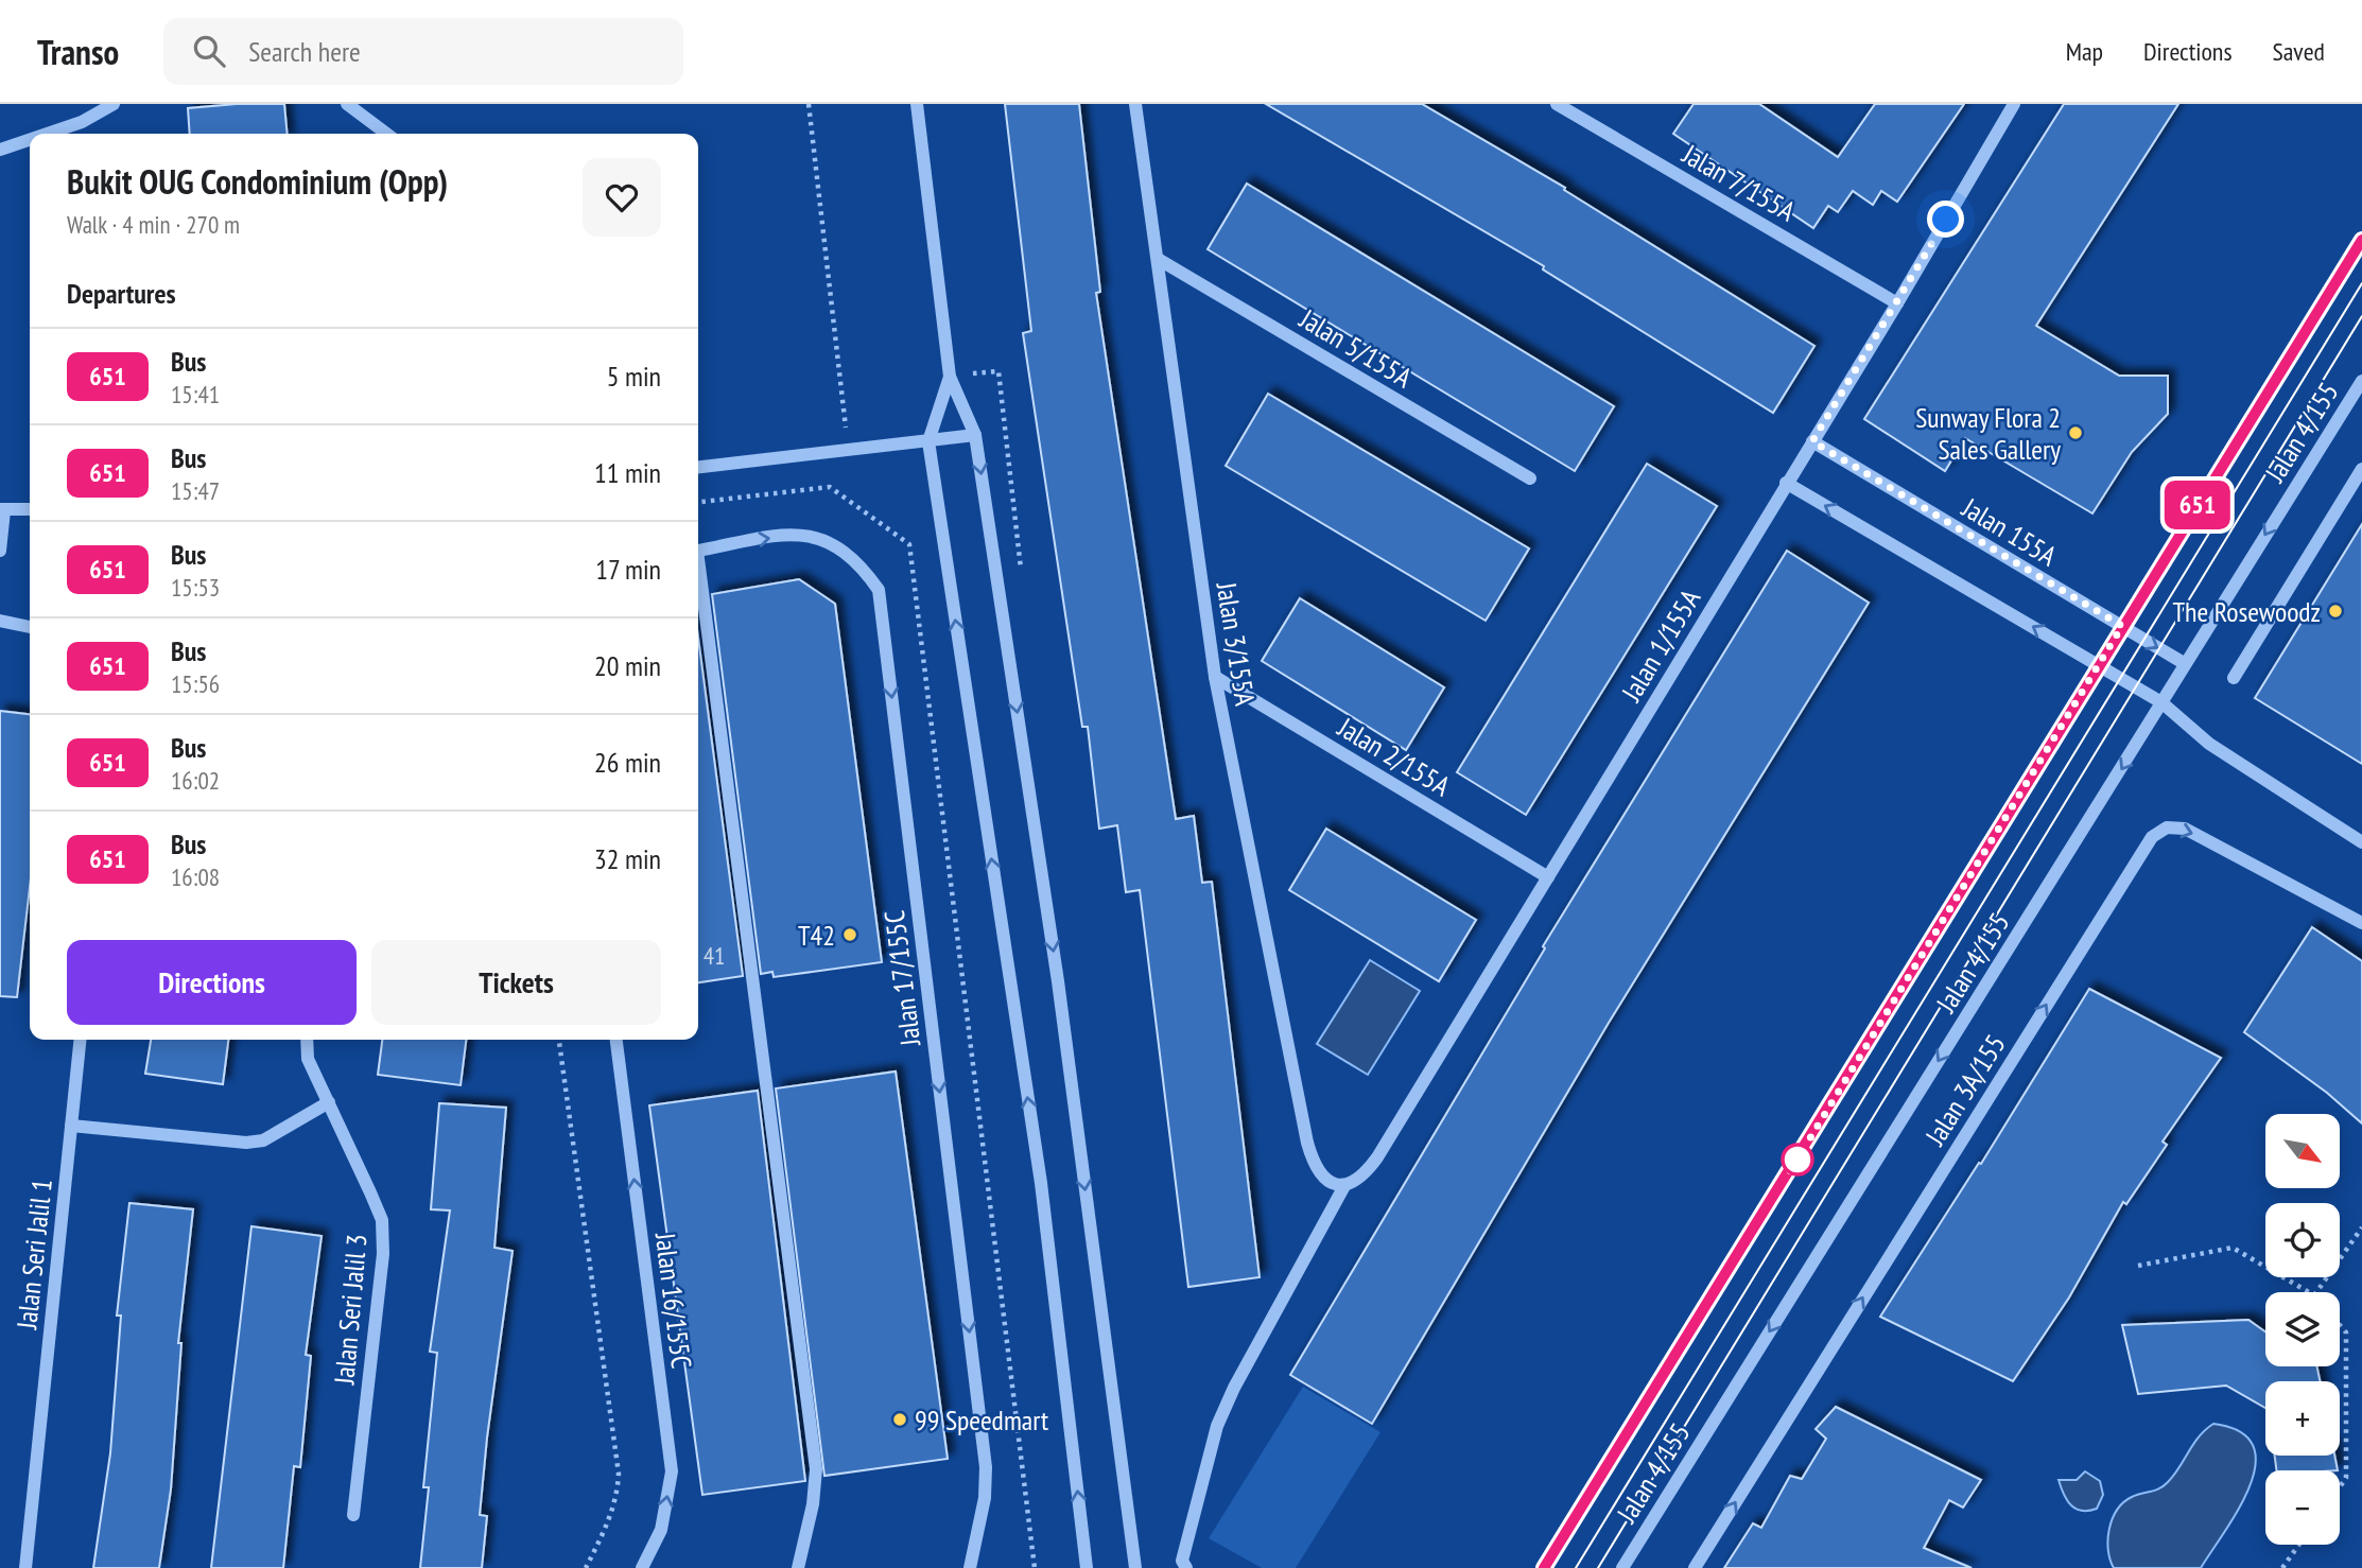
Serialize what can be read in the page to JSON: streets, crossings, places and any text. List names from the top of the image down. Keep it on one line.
{"streets":{"street":["Jalan 7/155A","Jalan 5/155A","Jalan 4/155","Jalan 155A","Jalan 3/155A","Jalan 1/155A","Jalan 2/155A","Jalan 17/155C","Jalan 3A/155","Jalan Seri Jalil 1","Jalan 16/155C","Jalan Seri Jalil 3"]},"crossings":[["Jalan 7/155A","Jalan 1/155A"],["Jalan 5/155A","Jalan 3/155A"],["Jalan 4/155","Jalan 155A"],["Jalan 155A","Jalan 1/155A"],["Jalan 3/155A","Jalan 1/155A"],["Jalan 3/155A","Jalan 2/155A"],["Jalan 1/155A","Jalan 2/155A"]],"one_way":["Jalan 3A/155","Jalan 16/155C"],"places":["Sunway Flora 2 Sales Gallery","The Rosewoodz","T42","99 Speedmart"],"lines":["bus line 651"],"house_numbers":["41"],"north":"bottom right","page":{"header":"Transo","search":"Search here","nav":["Map","Directions","Saved"],"on_map":"651","heading":[["Bukit OUG Condominium (Opp)","Walk · 4 min · 270 m"],"Departures"],"list":[{"mark":"651","name":"Bus","note":"15:41","value":"5 min"},{"mark":"651","name":"Bus","note":"15:47","value":"11 min"},{"mark":"651","name":"Bus","note":"15:53","value":"17 min"},{"mark":"651","name":"Bus","note":"15:56","value":"20 min"},{"mark":"651","name":"Bus","note":"16:02","value":"26 min"},{"mark":"651","name":"Bus","note":"16:08","value":"32 min"}],"buttons":["Directions","Tickets"],"map_buttons":["+","−"]}}
